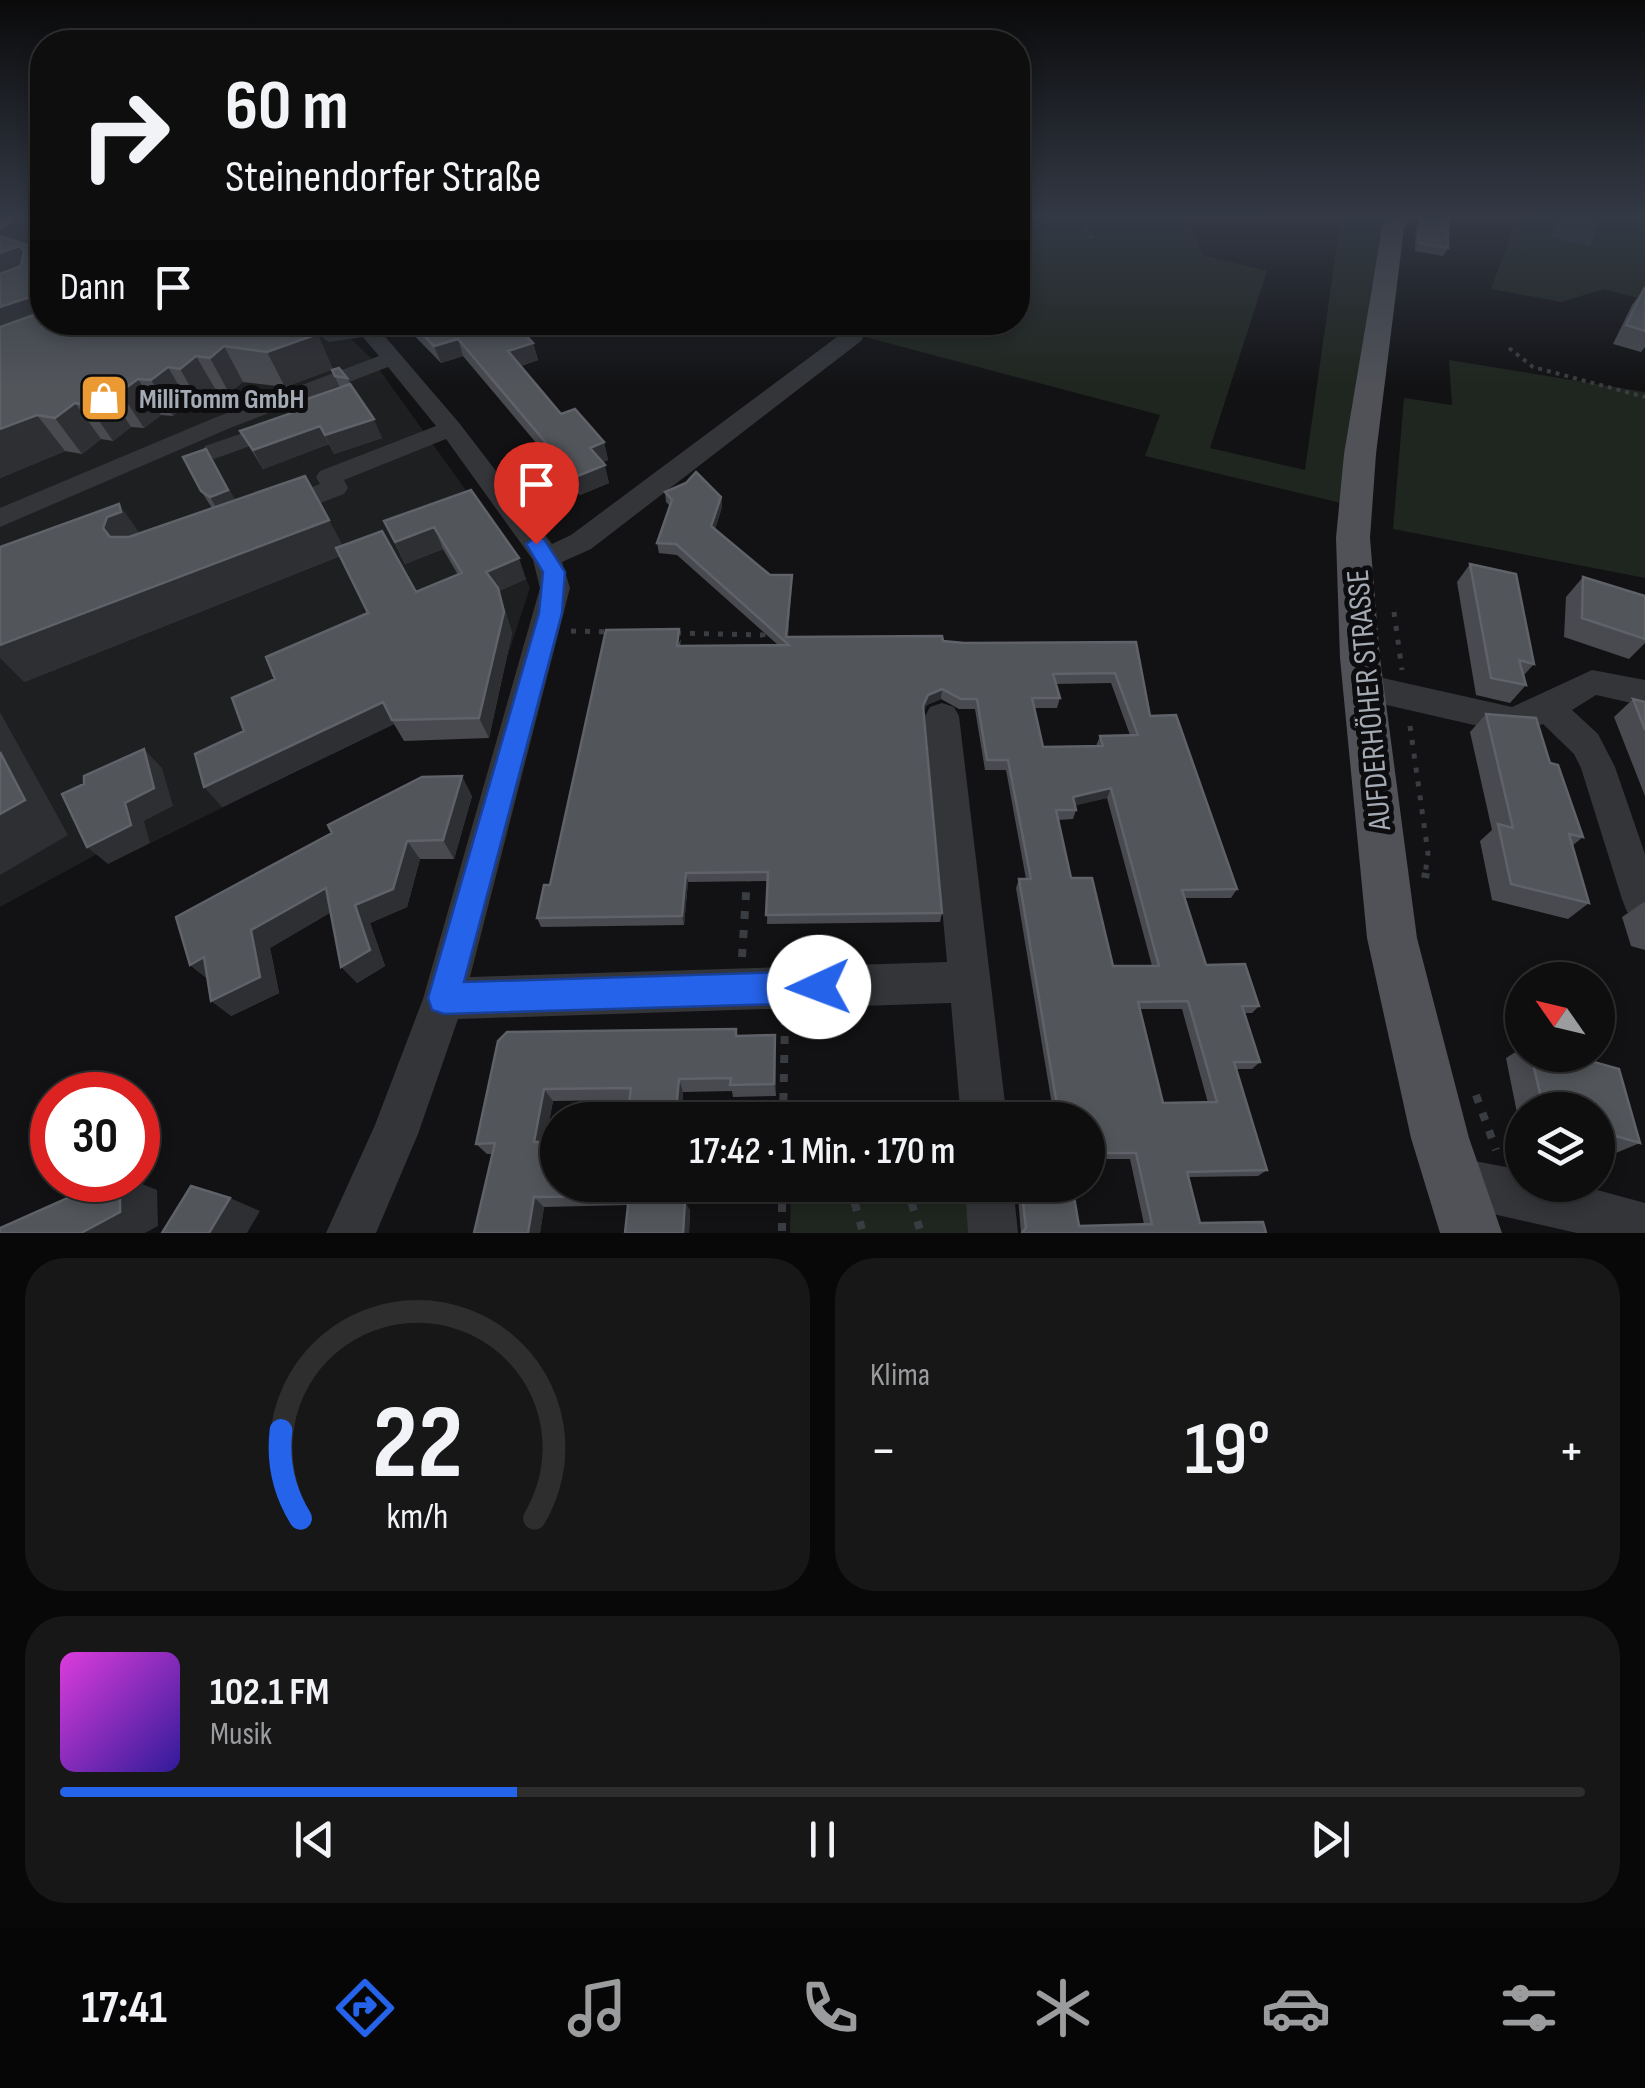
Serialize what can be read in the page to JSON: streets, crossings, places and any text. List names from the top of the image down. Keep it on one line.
{"streets":{"main road":["AUFDERHÖHER STRASSE"]},"places":{"shop":["MilliTomm GmbH"]},"north":"top left","page":{"turn":["60 m","Steinendorfer Straße"],"then":"Dann","limit":"30","trip":"17:42 · 1 Min. · 170 m","tile":"Klima","heat":["−","19°","+"],"song":["102.1 FM","Musik"],"tabs":"17:41","gauge":["22","km/h"]}}
